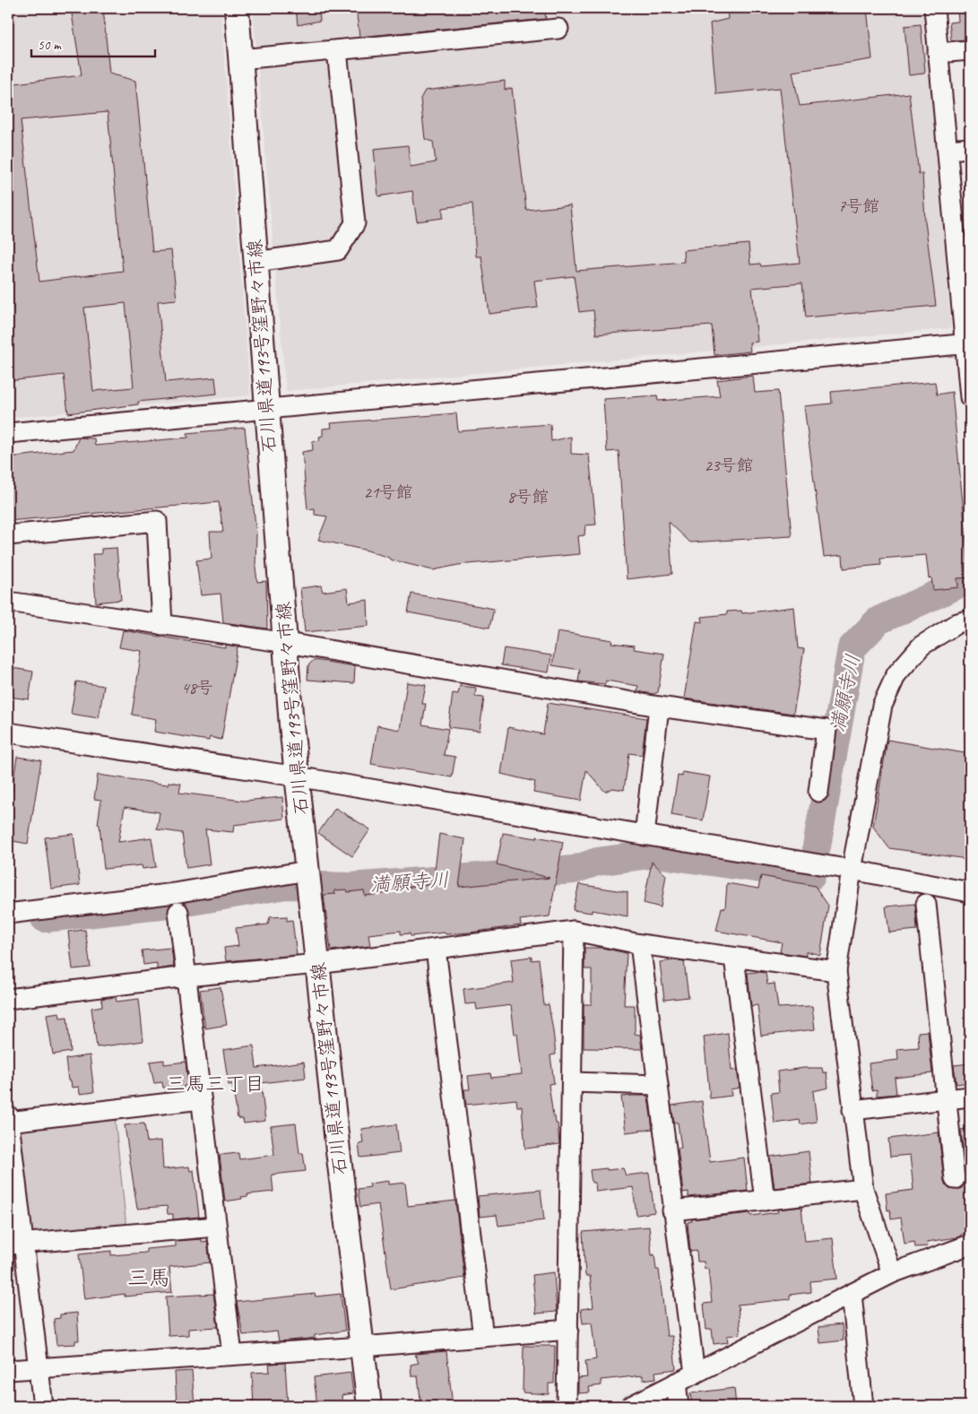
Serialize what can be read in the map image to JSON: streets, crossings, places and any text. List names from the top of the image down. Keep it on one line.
{"streets":{"main road":["石川県道193号窪野々市線"]},"districts":["三馬三丁目","三馬"],"water":["満願寺川"],"house_numbers":["7号館","23号館","21号館","8号館","48号"],"scale_bar":"50 m"}
